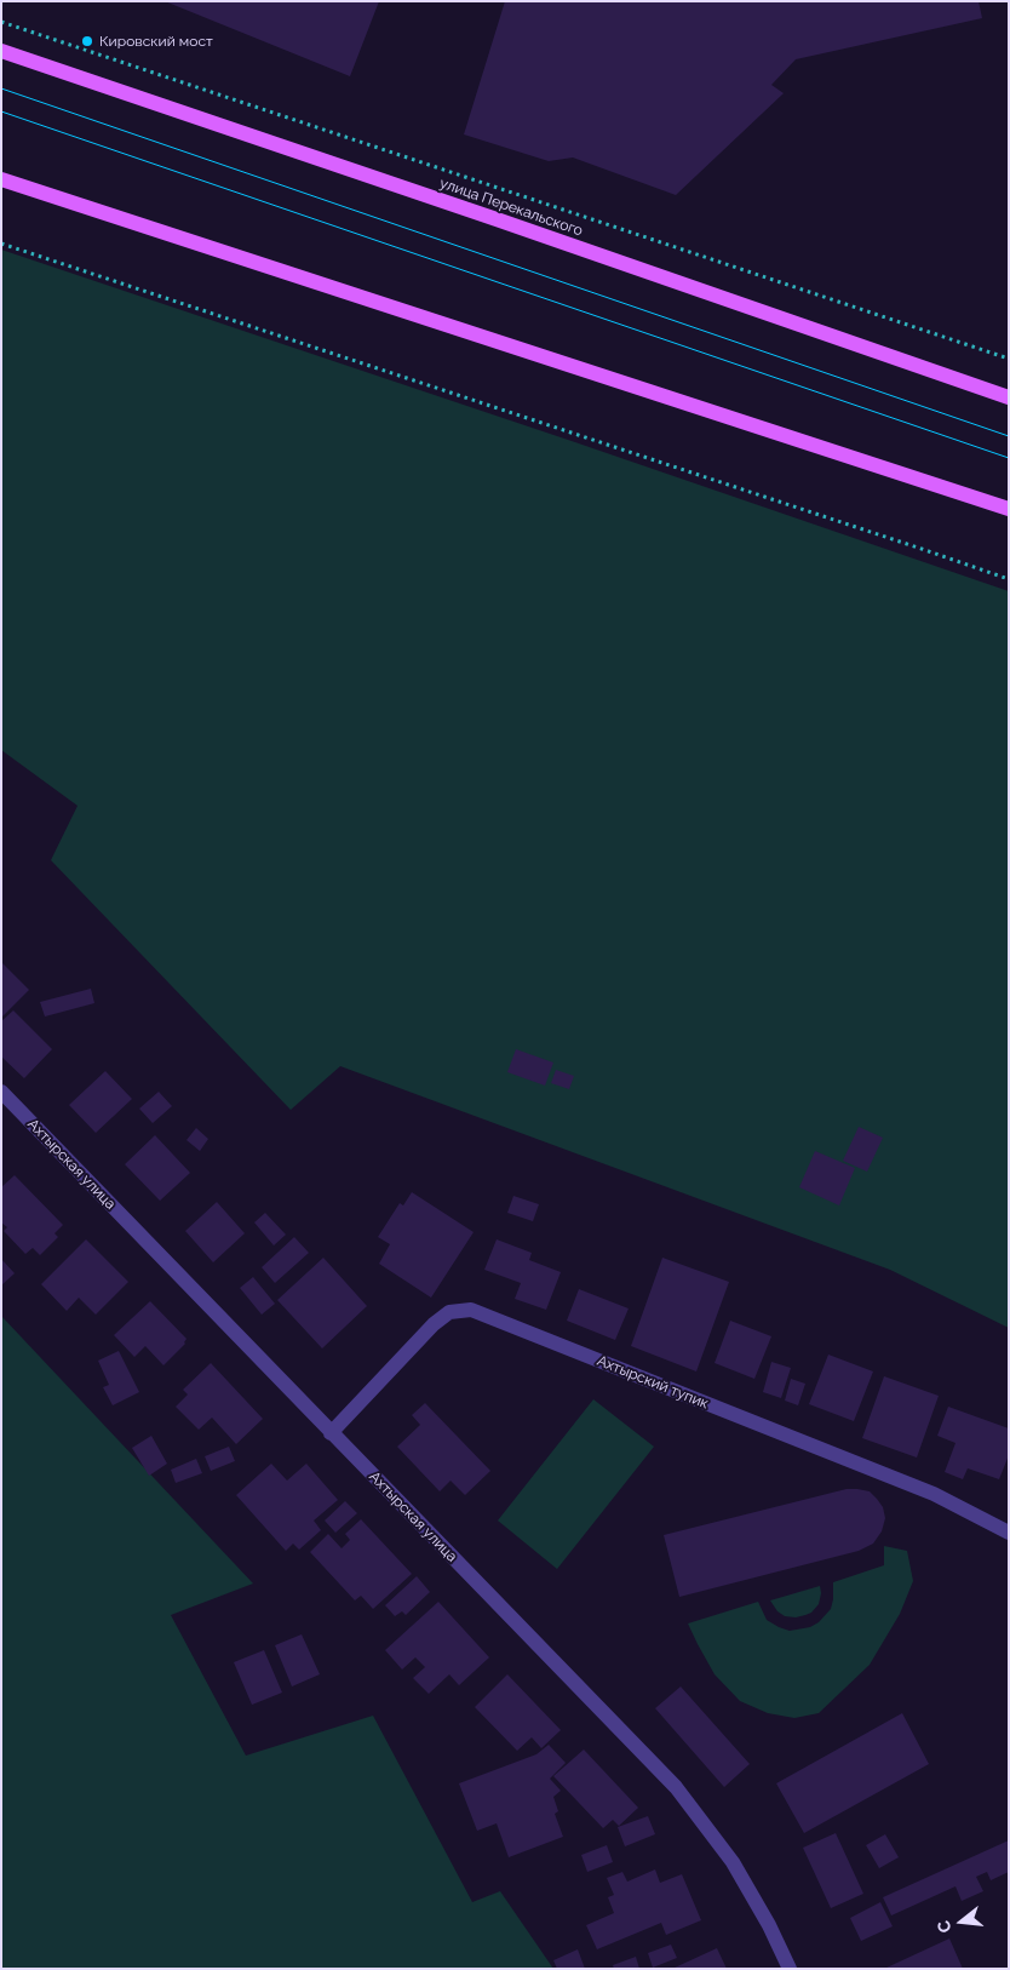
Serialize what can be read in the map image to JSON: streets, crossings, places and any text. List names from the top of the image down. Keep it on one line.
{"streets":{"main road":["улица Перекальского"],"street":["Ахтырская улица","Ахтырский тупик"]},"crossings":[["Ахтырская улица","Ахтырский тупик"]],"places":["Кировский мост"],"north":"left"}
